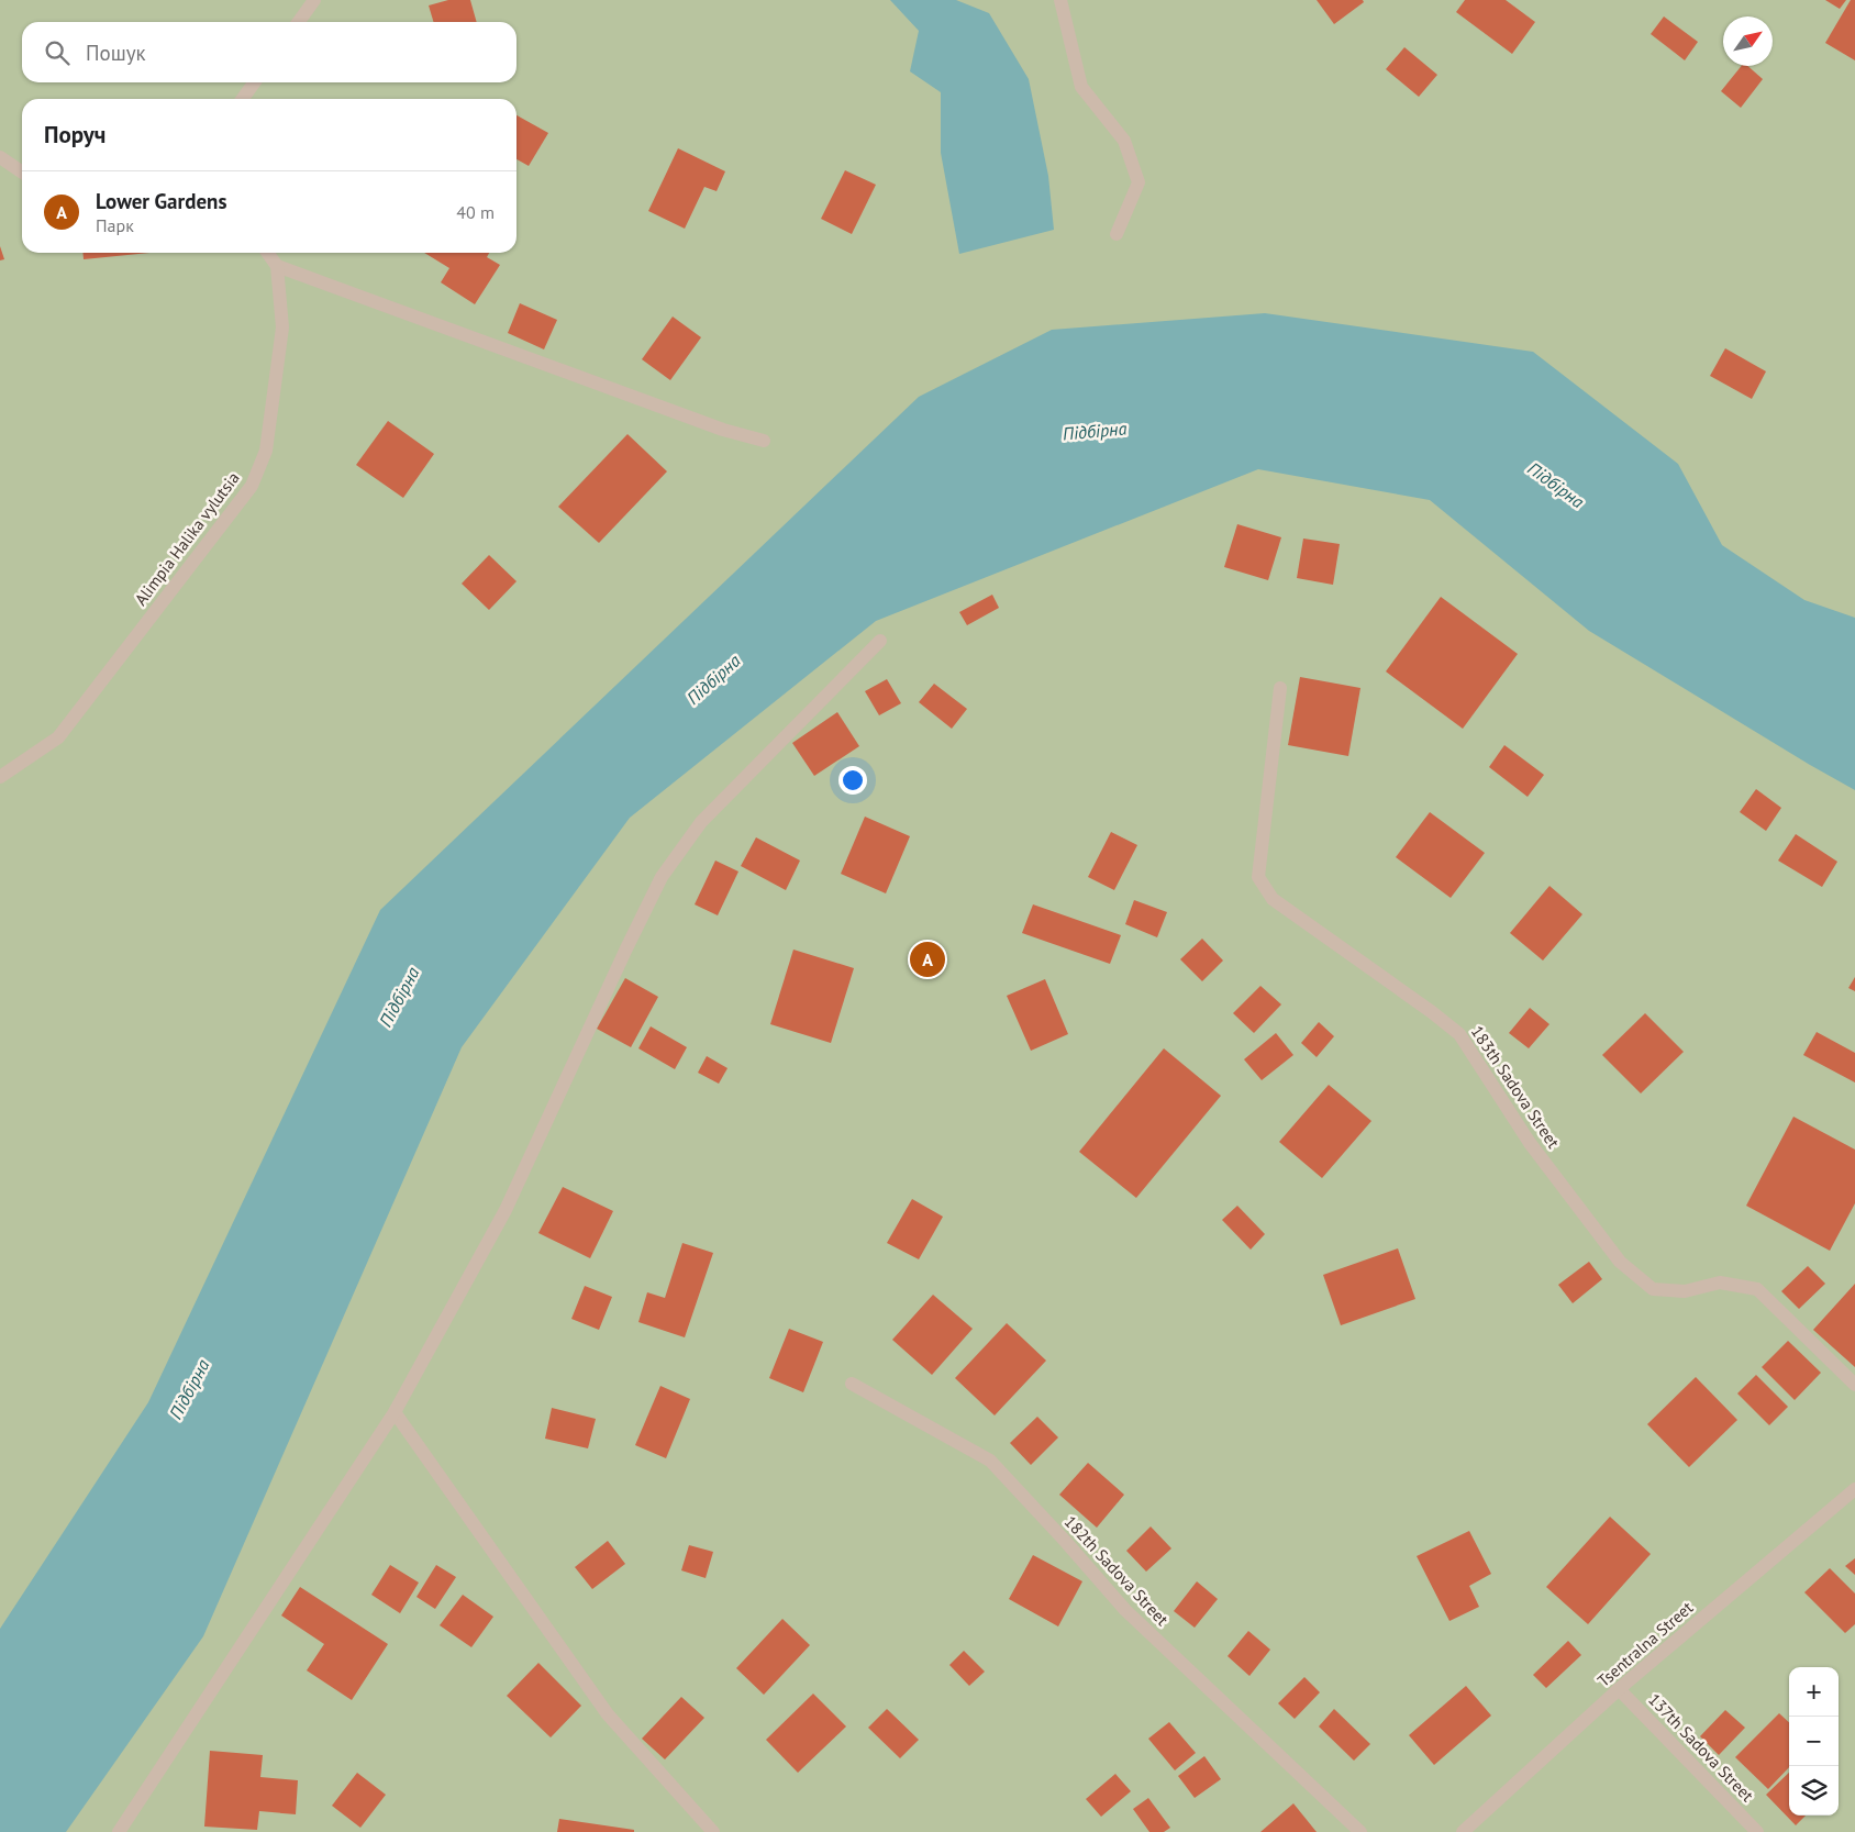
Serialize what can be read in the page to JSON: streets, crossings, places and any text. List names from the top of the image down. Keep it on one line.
{"streets":{"street":["Alimpia Halika vylutsia","183th Sadova Street","182th Sadova Street","Tsentralna Street","137th Sadova Street"]},"crossings":[["Tsentralna Street","137th Sadova Street"]],"water":["Підбірна"],"north":"top right","page":{"search":"Пошук","heading":"Поруч","list":[{"mark":"A","name":"Lower Gardens","note":"Парк","value":"40 m"}],"pins":"A","map_buttons":["+","−"]}}
